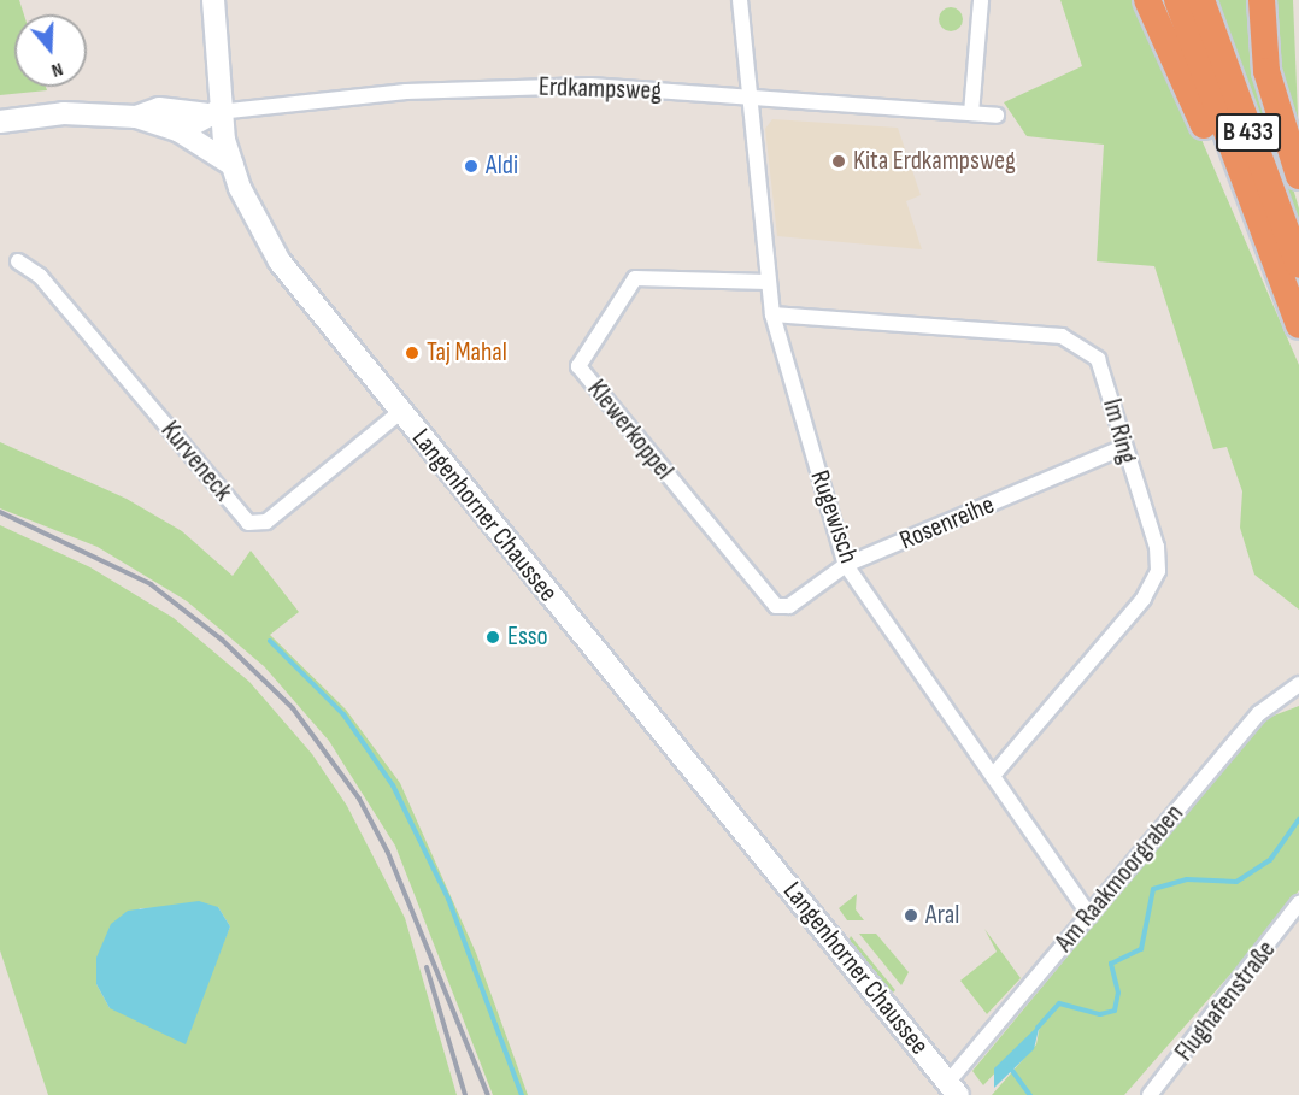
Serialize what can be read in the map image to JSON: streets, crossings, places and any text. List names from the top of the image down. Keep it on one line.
{"streets":{"highway":["B 433"],"main road":["Erdkampsweg","Langenhorner Chaussee"],"street":["Klewerkoppel","Im Ring","Kurveneck","Rugewisch","Rosenreihe","Am Raakmoorgraben","Flughafenstraße"]},"crossings":[["Erdkampsweg","Langenhorner Chaussee"],["Erdkampsweg","Rugewisch"],["Klewerkoppel","Rugewisch"],["Klewerkoppel","Rosenreihe"],["Im Ring","Rugewisch"],["Im Ring","Rosenreihe"],["Kurveneck","Langenhorner Chaussee"],["Langenhorner Chaussee","Am Raakmoorgraben"],["Rugewisch","Rosenreihe"],["Rugewisch","Am Raakmoorgraben"]],"places":["Kita Erdkampsweg","Aldi","Taj Mahal","Esso","Aral"],"north":"bottom"}
